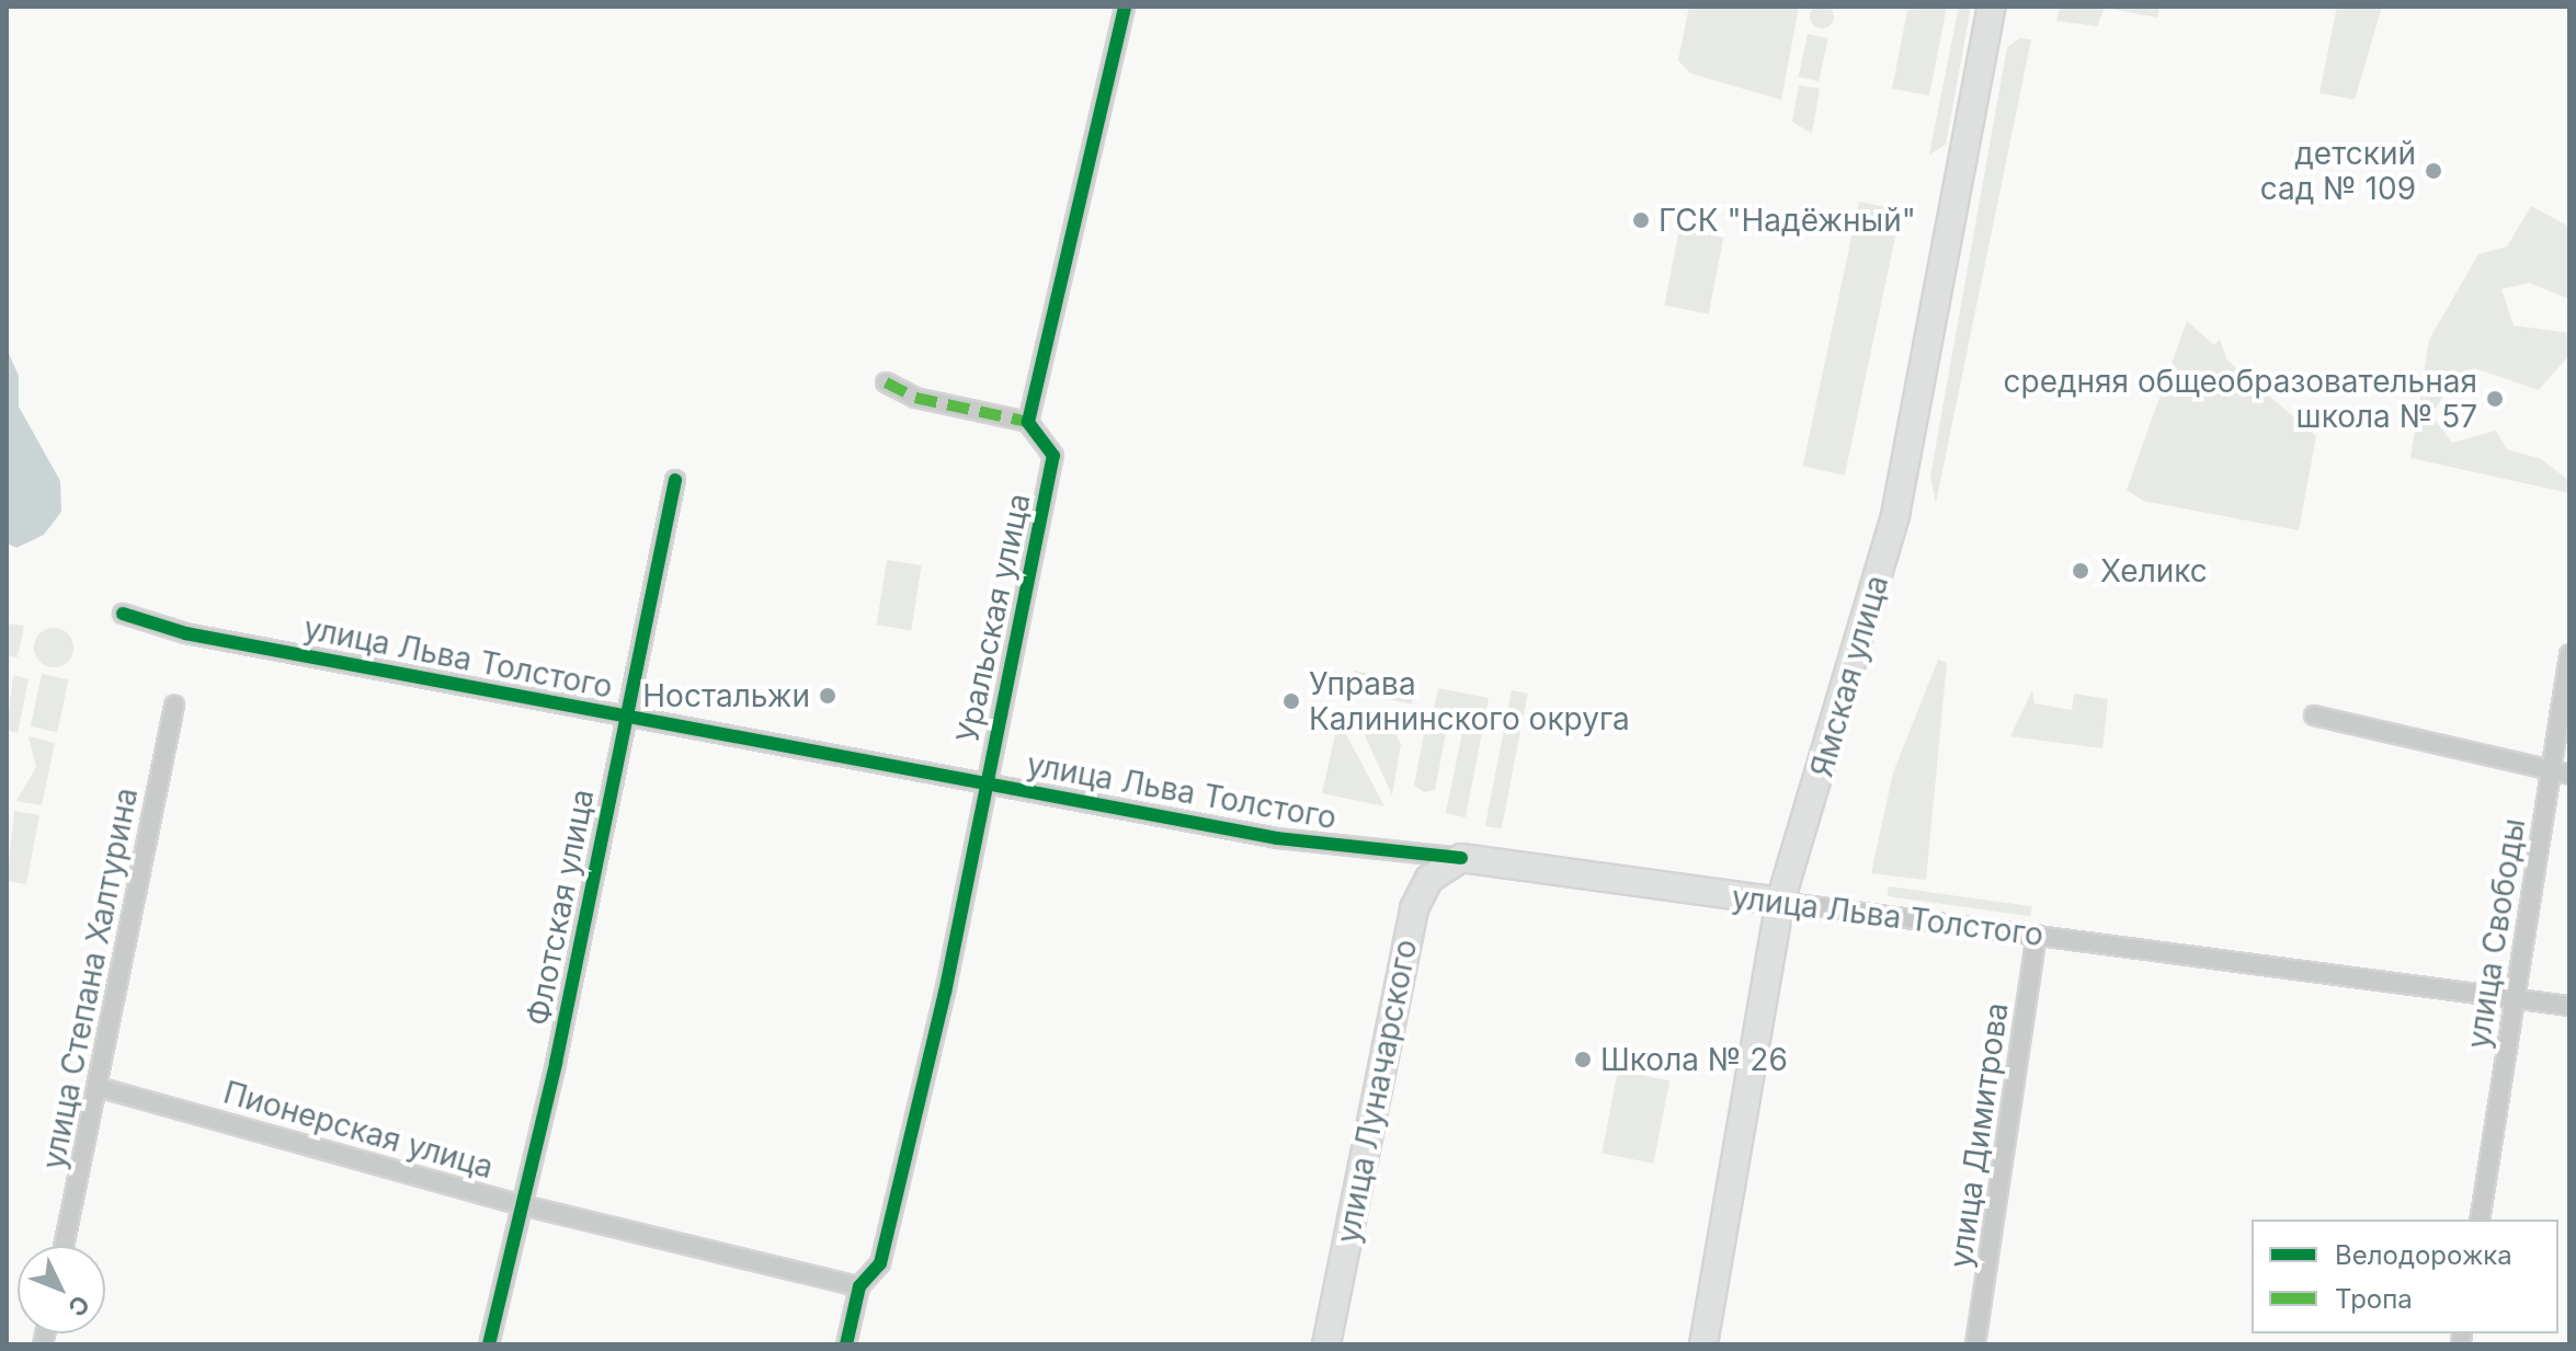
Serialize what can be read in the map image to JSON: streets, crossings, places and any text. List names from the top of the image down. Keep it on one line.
{"streets":{"main road":["улица Льва Толстого","Ямская улица","улица Луначарского"],"street":["Уральская улица","Флотская улица","улица Свободы","улица Степана Халтурина","Пионерская улица","улица Димитрова"]},"crossings":[["Уральская улица","улица Льва Толстого"],["Уральская улица","Пионерская улица"],["улица Льва Толстого","Ямская улица"],["улица Льва Толстого","Флотская улица"],["улица Льва Толстого","улица Свободы"],["улица Льва Толстого","улица Луначарского"],["улица Льва Толстого","улица Димитрова"],["Флотская улица","Пионерская улица"],["улица Степана Халтурина","Пионерская улица"]],"places":["детский сад № 109","ГСК \"Надёжный\"","средняя общеобразовательная школа № 57","Хеликс","Ностальжи","Управа Калининского округа","Школа № 26"],"legend":["Велодорожка","Тропа"],"north":"bottom right"}
